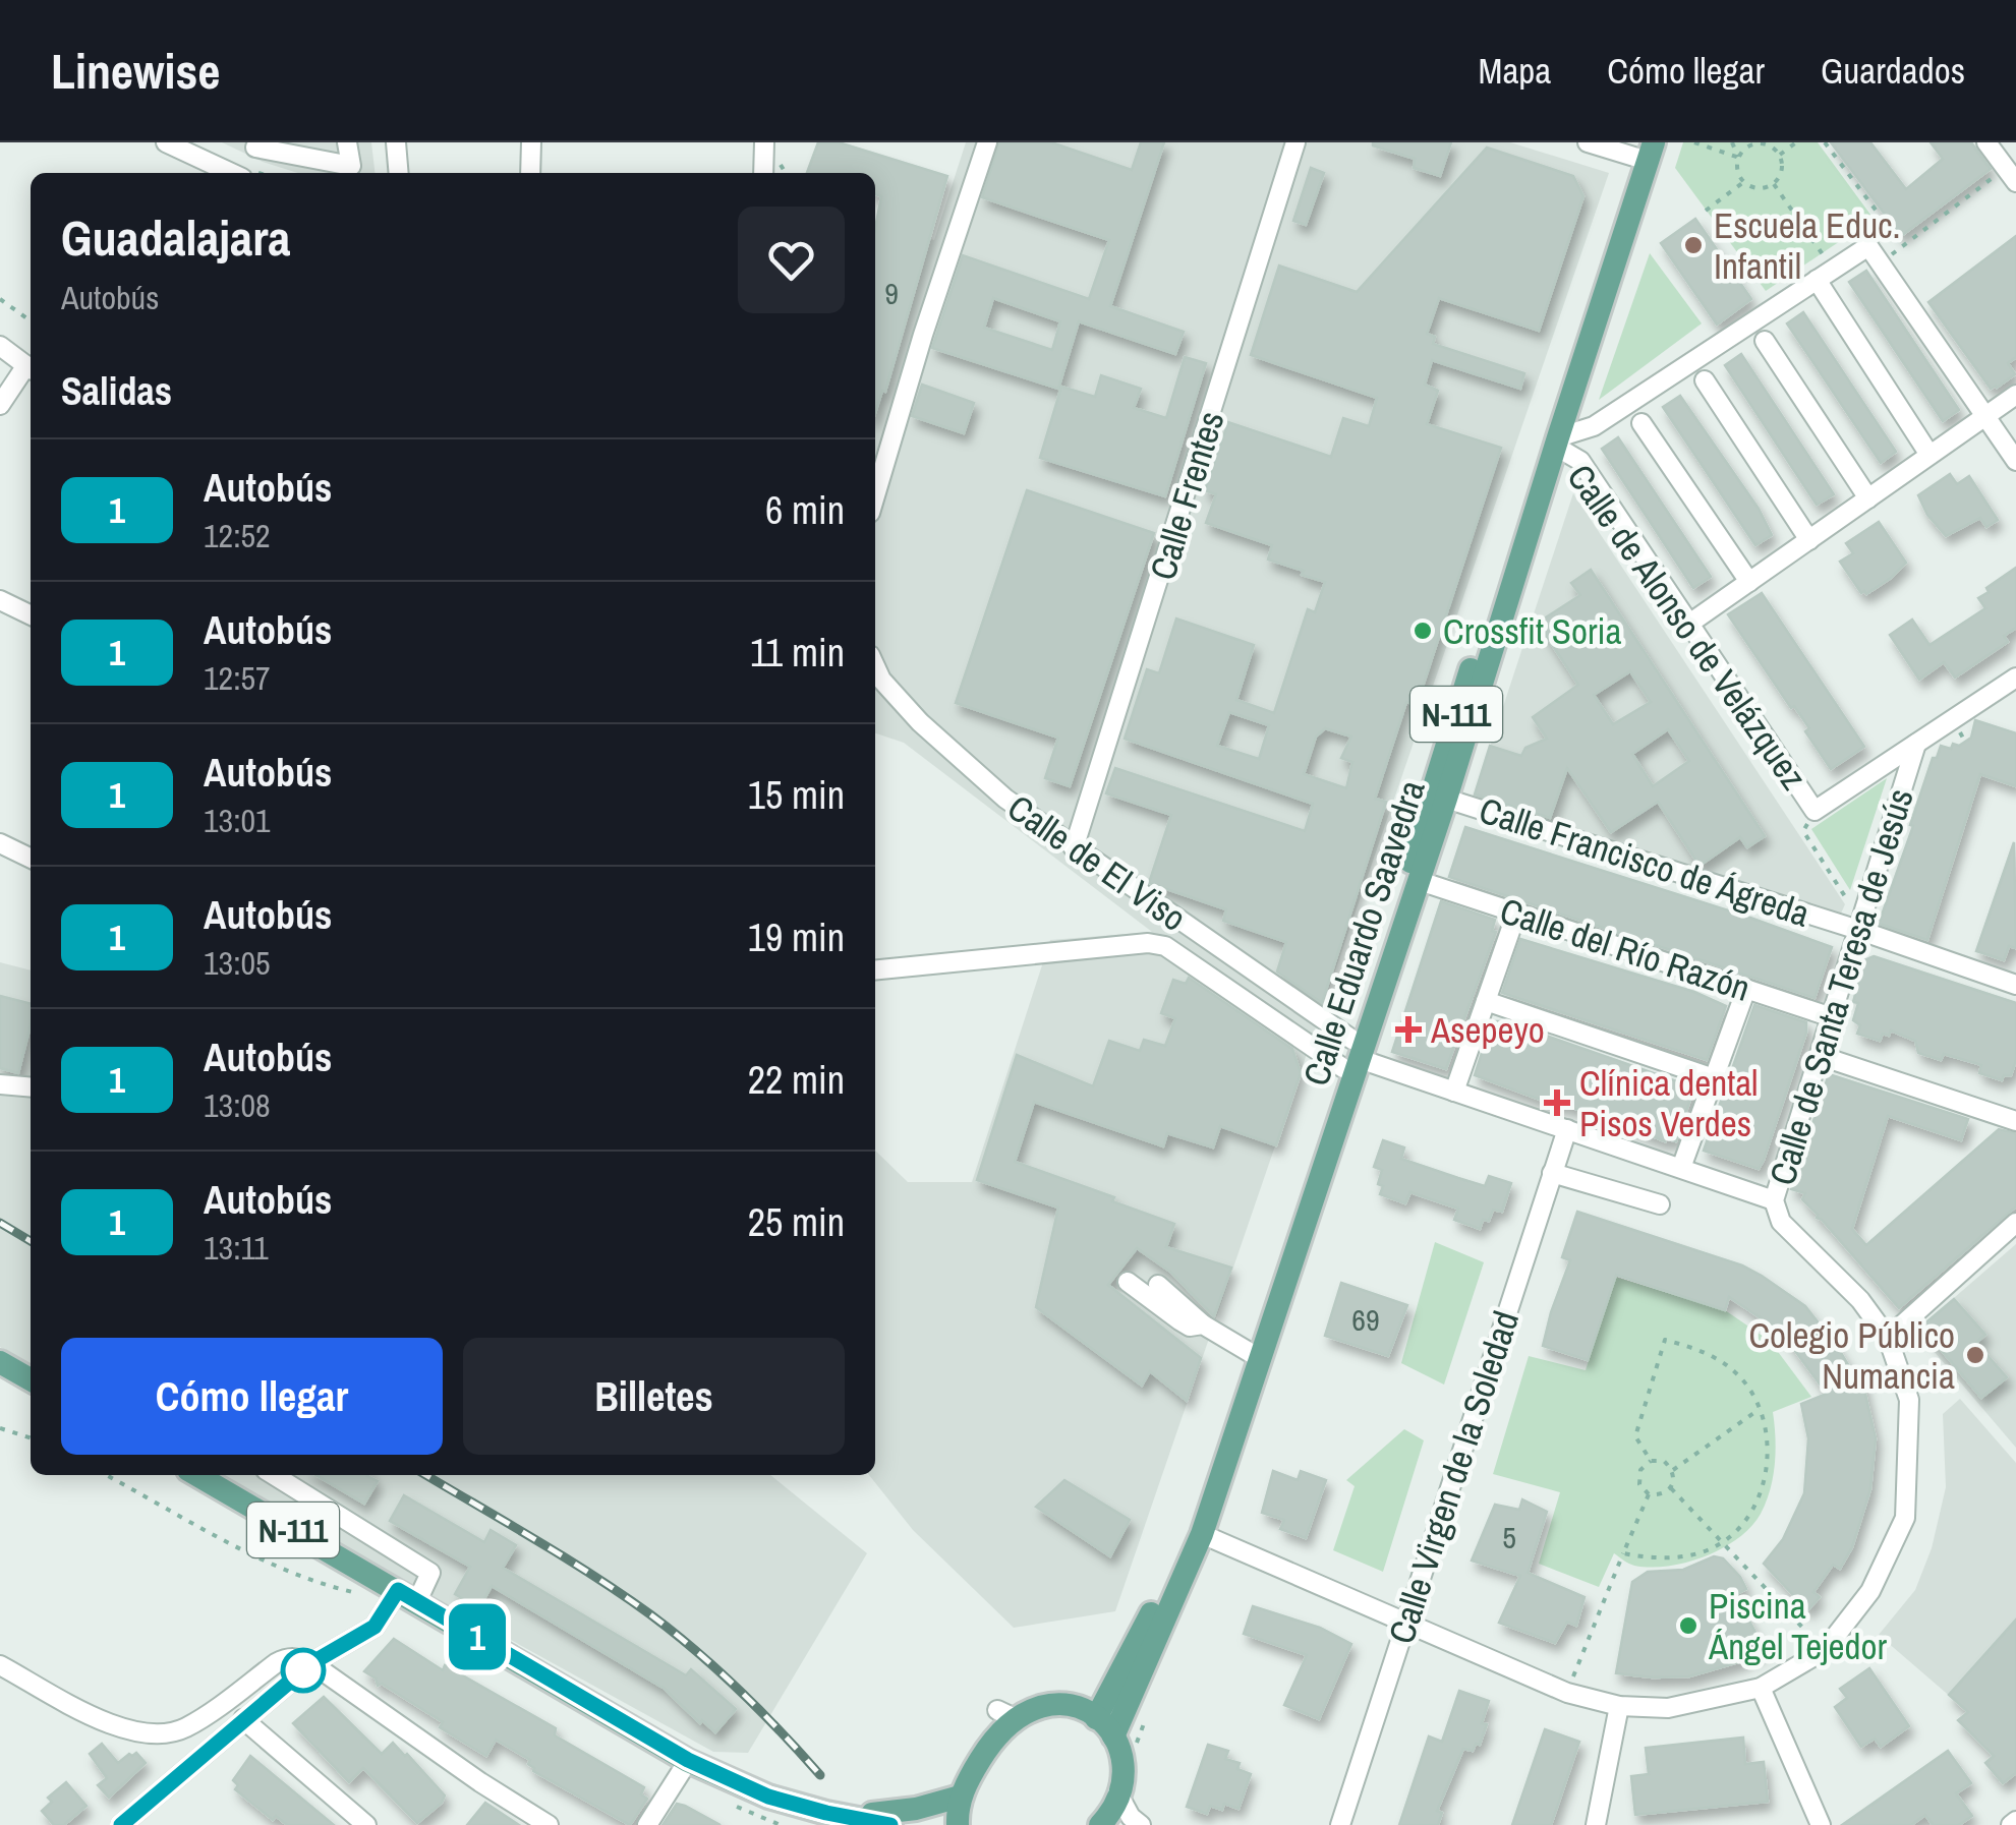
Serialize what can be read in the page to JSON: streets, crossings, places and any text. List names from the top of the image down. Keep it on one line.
{"streets":{"main road":["N-111","Calle Eduardo Saavedra"],"street":["Calle Frentes","Calle de Alonso de Velázquez","Calle Francisco de Ágreda","Calle de El Viso","Calle del Río Razón","Calle de Santa Teresa de Jesús","Calle Virgen de la Soledad"]},"crossings":[["Calle Frentes","Calle de El Viso"],["Calle de Alonso de Velázquez","Calle Eduardo Saavedra"],["Calle de Alonso de Velázquez","Calle de Santa Teresa de Jesús"],["Calle Francisco de Ágreda","Calle Eduardo Saavedra"],["Calle Francisco de Ágreda","Calle de Santa Teresa de Jesús"],["Calle de El Viso","Calle Eduardo Saavedra"],["Calle Eduardo Saavedra","Calle del Río Razón"],["Calle Eduardo Saavedra","Calle de Santa Teresa de Jesús"],["Calle del Río Razón","Calle de Santa Teresa de Jesús"],["Calle de Santa Teresa de Jesús","Calle Virgen de la Soledad"]],"places":{"other":["Escuela Educ. Infantil","Crossfit Soria","Colegio Público Numancia","Piscina Ángel Tejedor"],"health":["Asepeyo","Clínica dental Pisos Verdes"]},"lines":["bus line 1"],"house_numbers":["9","69","5"],"page":{"header":"Linewise","nav":["Mapa","Cómo llegar","Guardados"],"on_map":"1","heading":[["Guadalajara","Autobús"],"Salidas"],"list":[{"mark":"1","name":"Autobús","note":"12:52","value":"6 min"},{"mark":"1","name":"Autobús","note":"12:57","value":"11 min"},{"mark":"1","name":"Autobús","note":"13:01","value":"15 min"},{"mark":"1","name":"Autobús","note":"13:05","value":"19 min"},{"mark":"1","name":"Autobús","note":"13:08","value":"22 min"},{"mark":"1","name":"Autobús","note":"13:11","value":"25 min"}],"buttons":["Cómo llegar","Billetes"]}}
